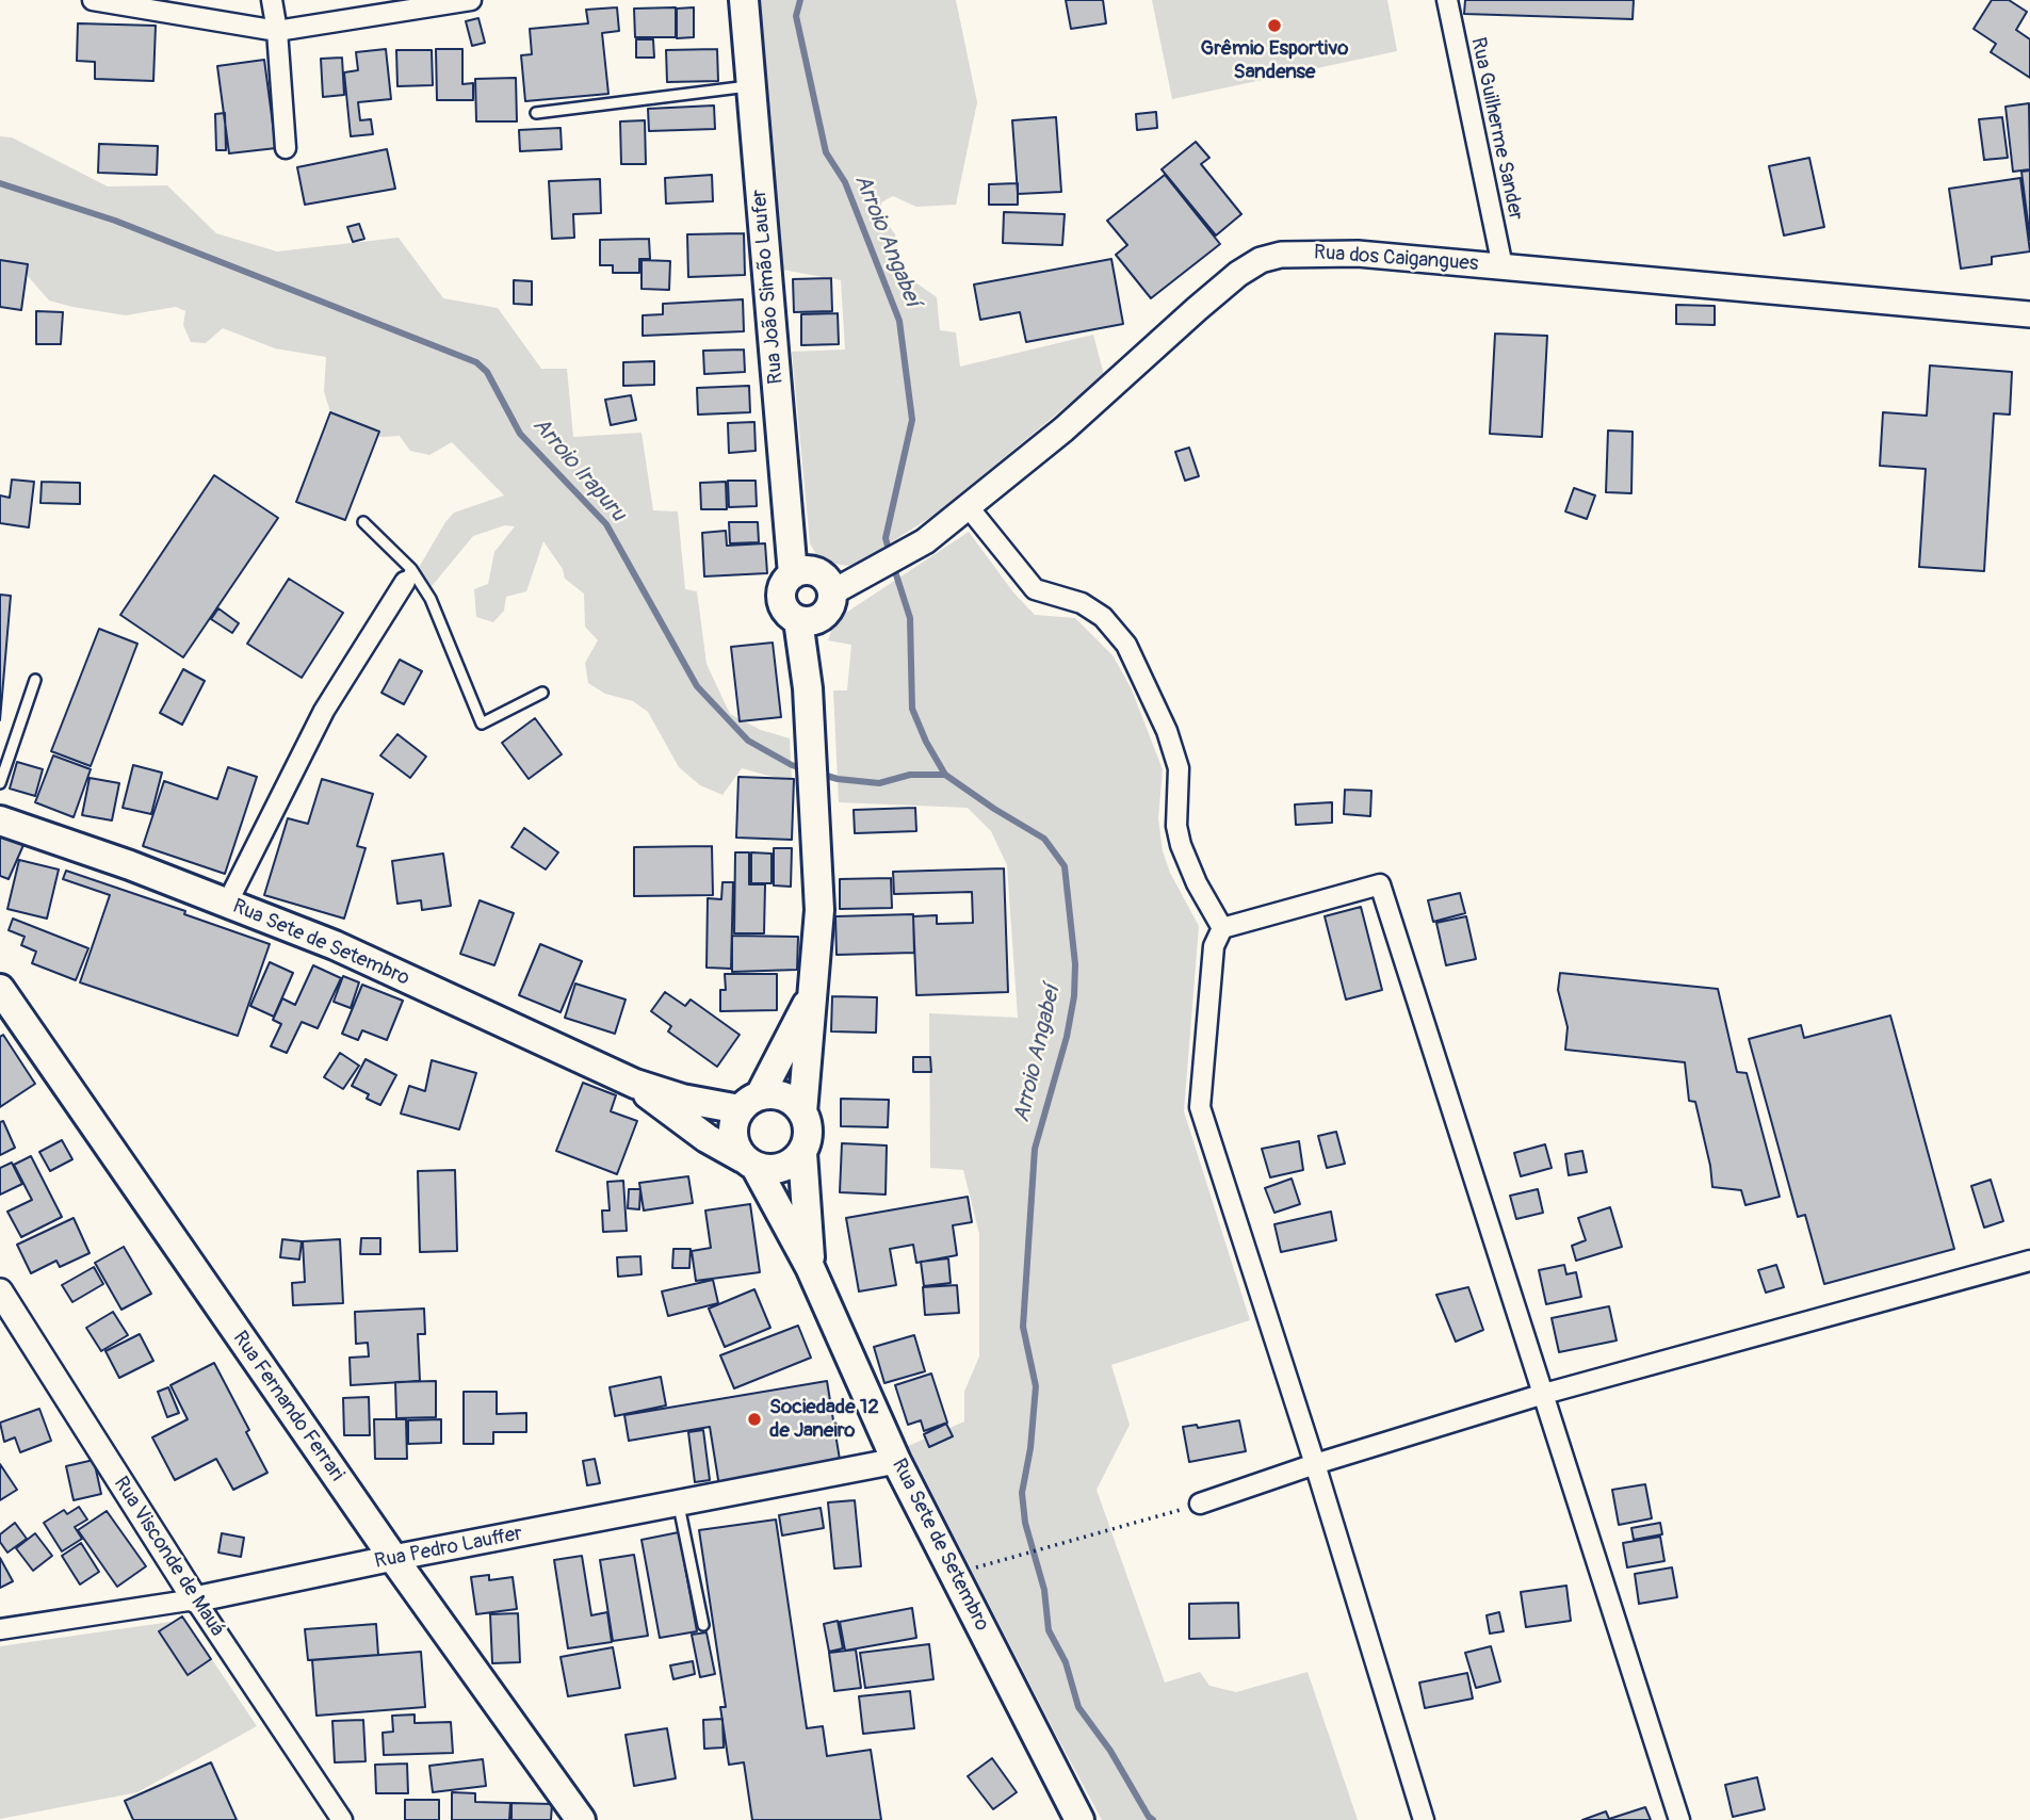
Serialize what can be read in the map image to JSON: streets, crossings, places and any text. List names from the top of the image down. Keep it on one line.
{"streets":{"main road":["Rua João Simão Laufer","Rua Sete de Setembro","Rua Fernando Ferrari"],"street":["Rua Guilherme Sander","Rua dos Caigangues","Rua Pedro Lauffer","Rua Visconde de Mauá"]},"crossings":[["Rua Guilherme Sander","Rua dos Caigangues"],["Rua dos Caigangues","Rua João Simão Laufer"],["Rua Sete de Setembro","Rua Pedro Lauffer"],["Rua Fernando Ferrari","Rua Pedro Lauffer"],["Rua Pedro Lauffer","Rua Visconde de Mauá"]],"water":["Arroio Angabeí","Arroio Irapuru"],"places":["Grêmio Esportivo Sandense","Sociedade 12 de Janeiro"]}
